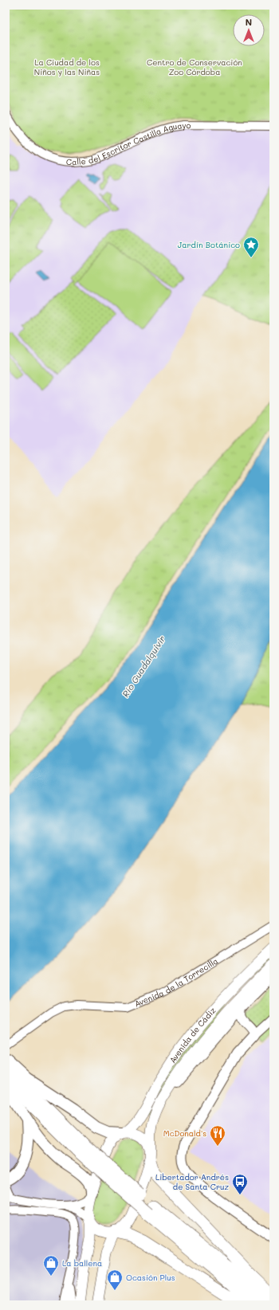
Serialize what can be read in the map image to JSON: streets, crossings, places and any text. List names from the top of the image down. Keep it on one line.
{"streets":{"main road":["Avenida de Cádiz"],"street":["Calle del Escritor Castilla Aguayo","Avenida de la Torrecilla"]},"water":["Río Guadalquivir"],"parks":["La Ciudad de los Niños y las Niñas","Centro de Conservación Zoo Córdoba"],"places":{"place":["Jardín Botánico"],"restaurant":["McDonald's"],"bus stop":["Libertador Andrés de Santa Cruz"],"shop":["La ballena","Ocasión Plus"]},"north":"top"}
